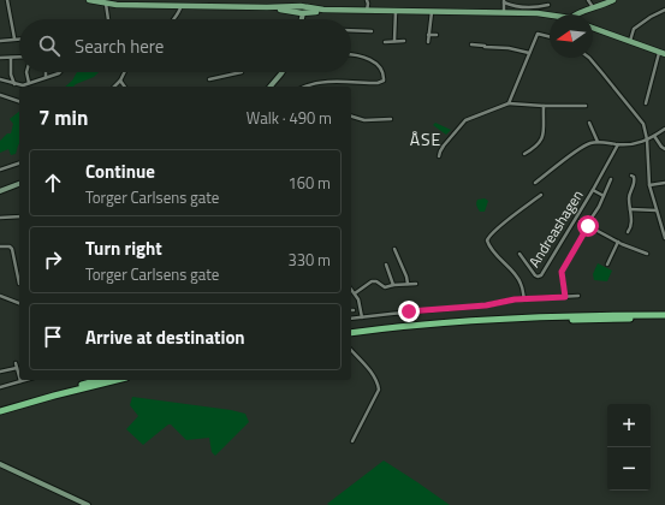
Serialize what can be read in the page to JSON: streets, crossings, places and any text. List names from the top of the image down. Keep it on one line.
{"streets":{"street":["Andreashagen"]},"districts":["ÅSE"],"north":"left","page":{"search":"Search here","heading":["7 min","Walk · 490 m"],"list":[["Continue","Torger Carlsens gate","160 m"],["Turn right","Torger Carlsens gate","330 m"],"Arrive at destination"],"map_buttons":["+","−"]}}
